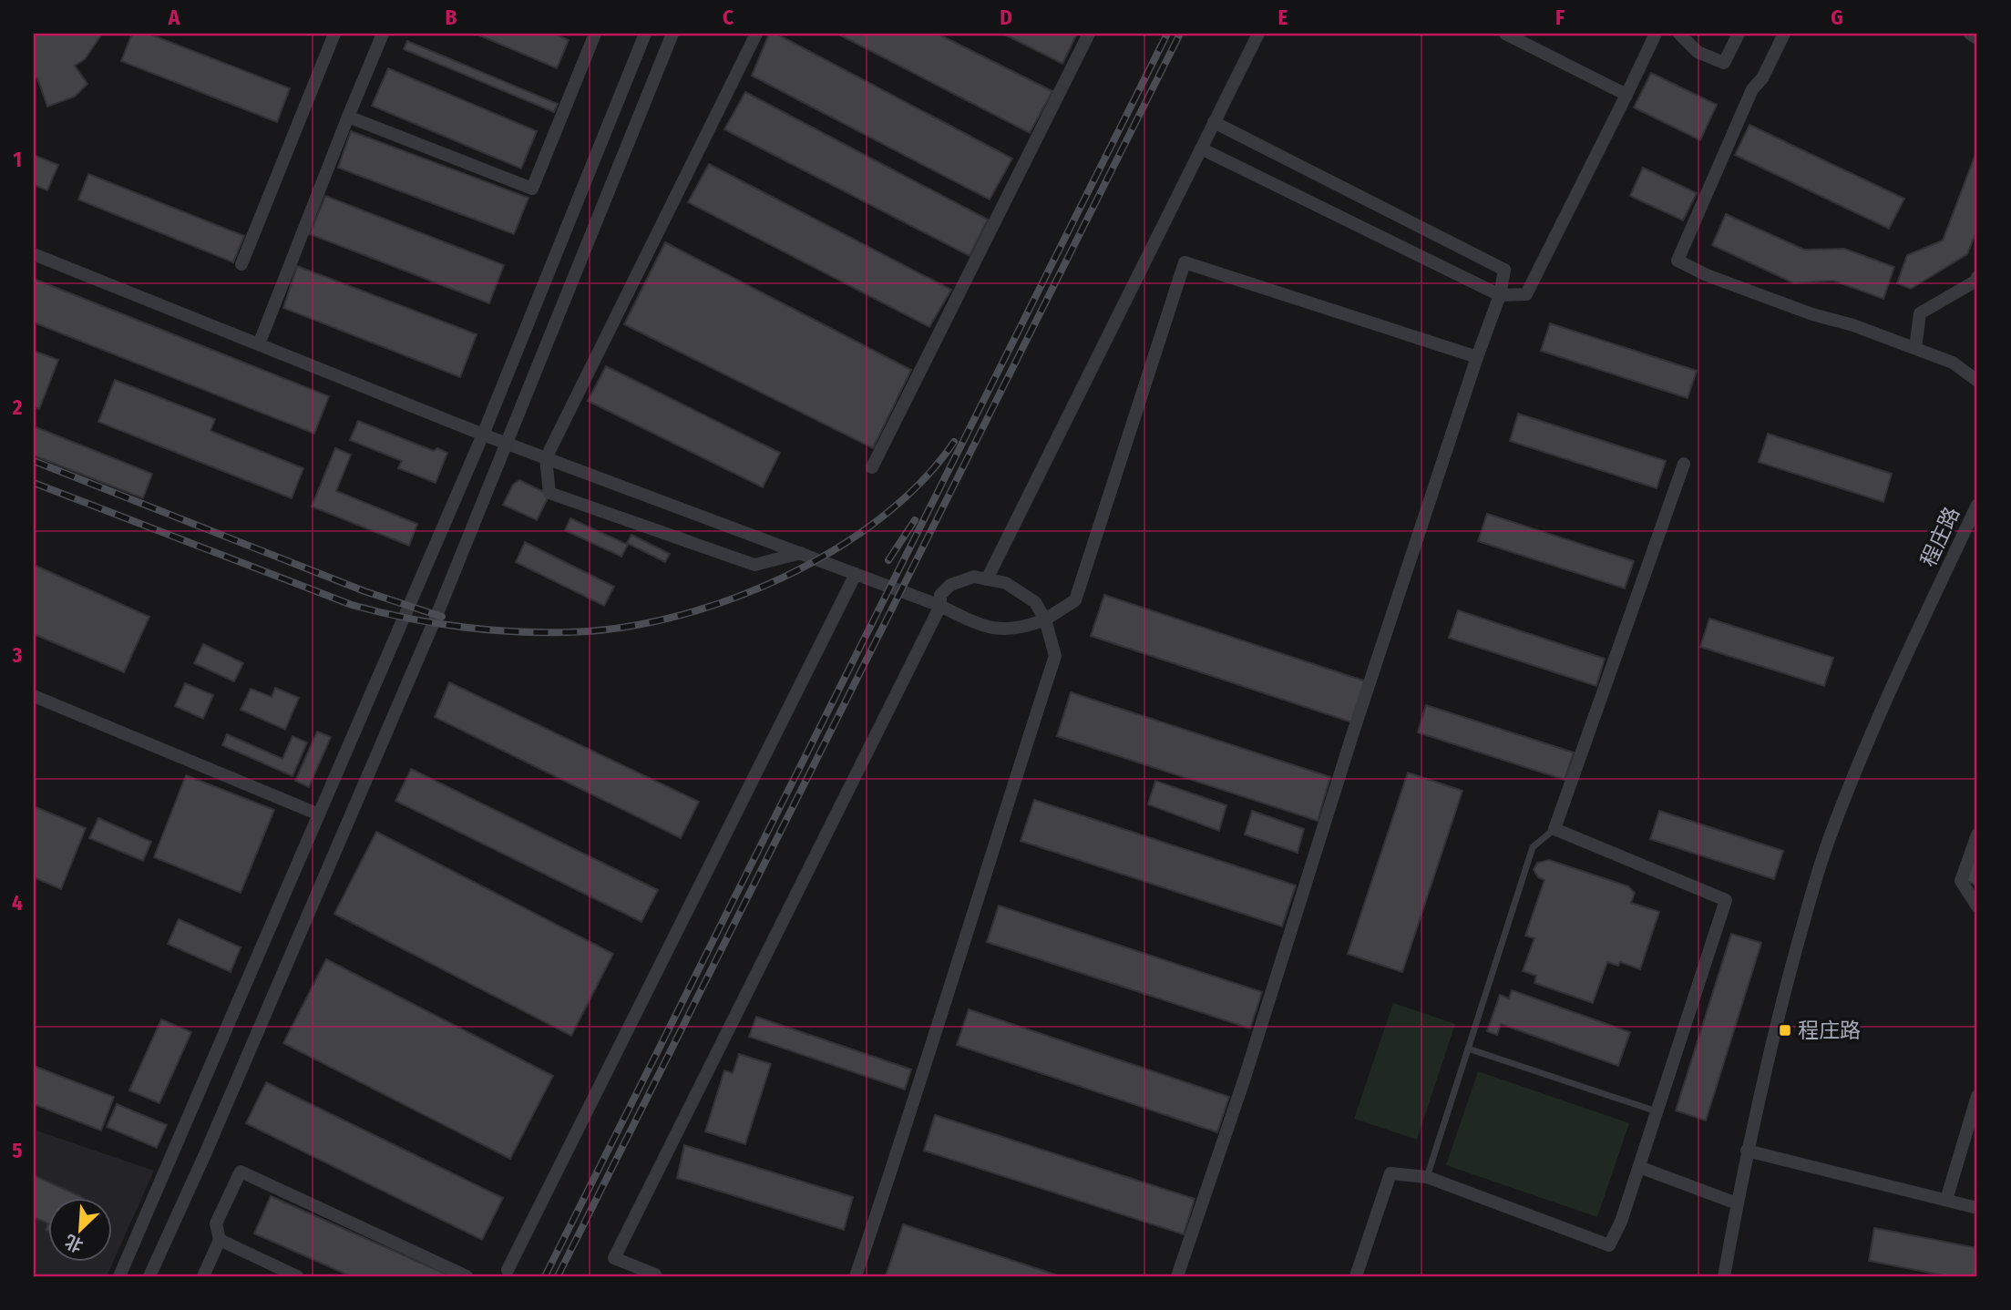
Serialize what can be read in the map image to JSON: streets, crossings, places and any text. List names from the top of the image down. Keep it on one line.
{"streets":{"street":["程庄路"]},"places":{"transit":["程庄路"]},"north":"bottom left","grid":{"columns":["A","B","C","D","E","F","G"],"rows":["1","2","3","4","5"]}}
